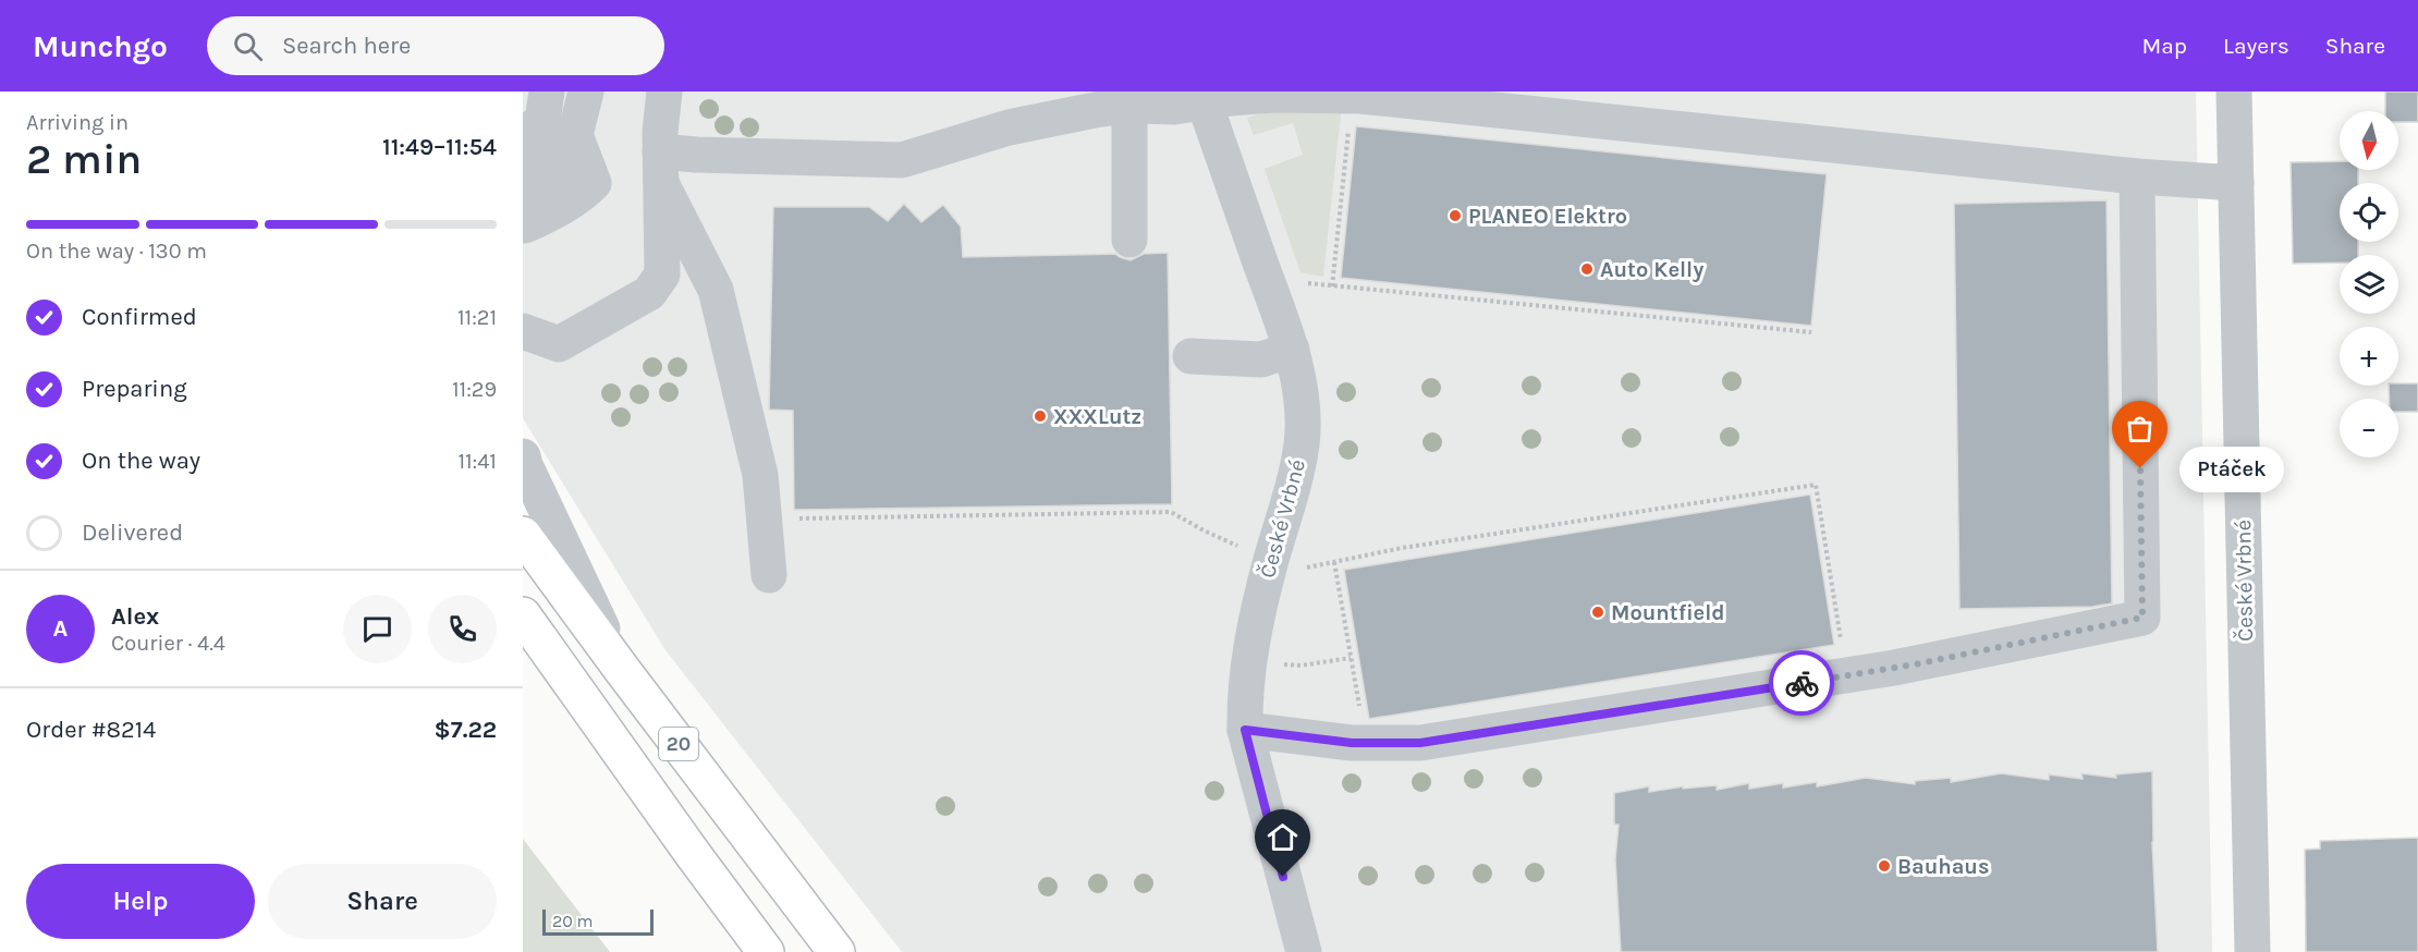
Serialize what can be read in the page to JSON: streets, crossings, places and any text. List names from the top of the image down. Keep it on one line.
{"streets":{"main road":["20"],"street":["České Vrbné"]},"places":["PLANEO Elektro","Auto Kelly","XXXLutz","Ptáček","Mountfield","Bauhaus"],"scale_bar":"20 m","north":"bottom","page":{"header":"Munchgo","search":"Search here","nav":["Map","Layers","Share"],"heading":["2 min","Arriving in","11:49–11:54"],"panel":["Alex","Courier · 4.4","Order #8214","$7.22"],"map_buttons":["+","−"],"bar":"On the way · 130 m","list":[["Confirmed","11:21"],["Preparing","11:29"],["On the way","11:41"],"Delivered"],"bubble":"Ptáček","round":"A","buttons":["Help","Share"],"scale":"20 m"}}
